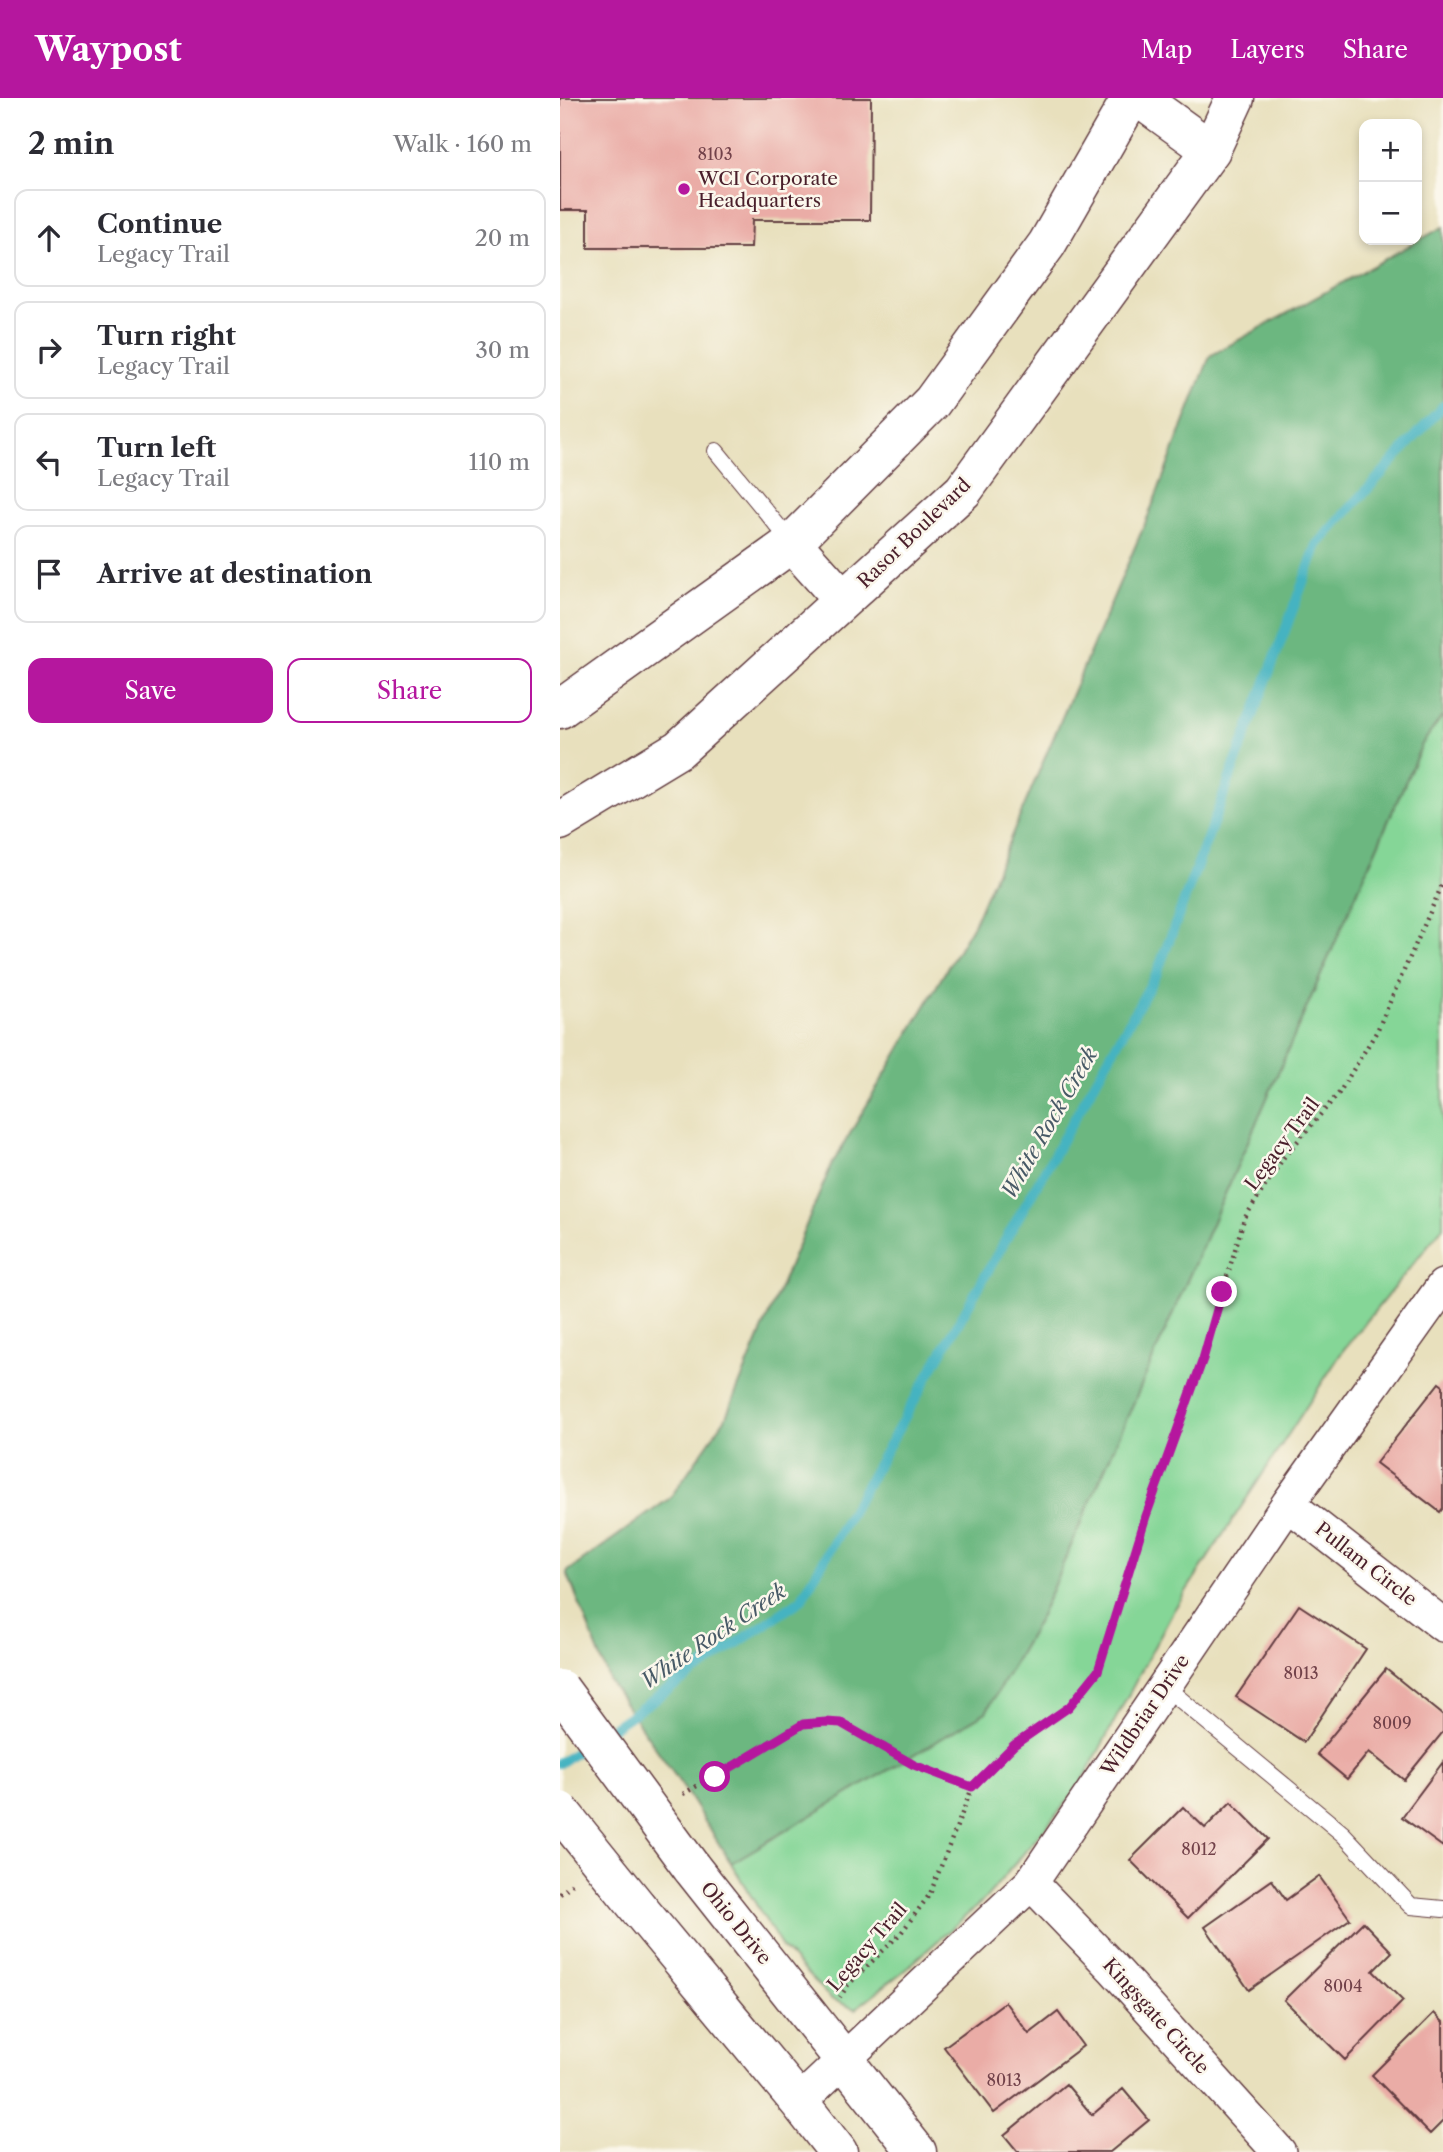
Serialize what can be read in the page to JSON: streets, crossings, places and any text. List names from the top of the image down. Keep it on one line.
{"streets":{"main road":["Rasor Boulevard","Ohio Drive"],"street":["Pullam Circle","Wildbriar Drive","Kingsgate Circle"],"path":["Legacy Trail"]},"crossings":[["Pullam Circle","Wildbriar Drive"],["Wildbriar Drive","Ohio Drive"],["Wildbriar Drive","Kingsgate Circle"]],"water":["White Rock Creek"],"places":["WCI Corporate Headquarters"],"house_numbers":["8103","8013","8009","8012","8004","8013"],"page":{"header":"Waypost","nav":["Map","Layers","Share"],"heading":["2 min","Walk · 160 m"],"map_buttons":["+","−"],"list":[["Continue","Legacy Trail","20 m"],["Turn right","Legacy Trail","30 m"],["Turn left","Legacy Trail","110 m"],"Arrive at destination"],"buttons":["Save","Share"]}}
